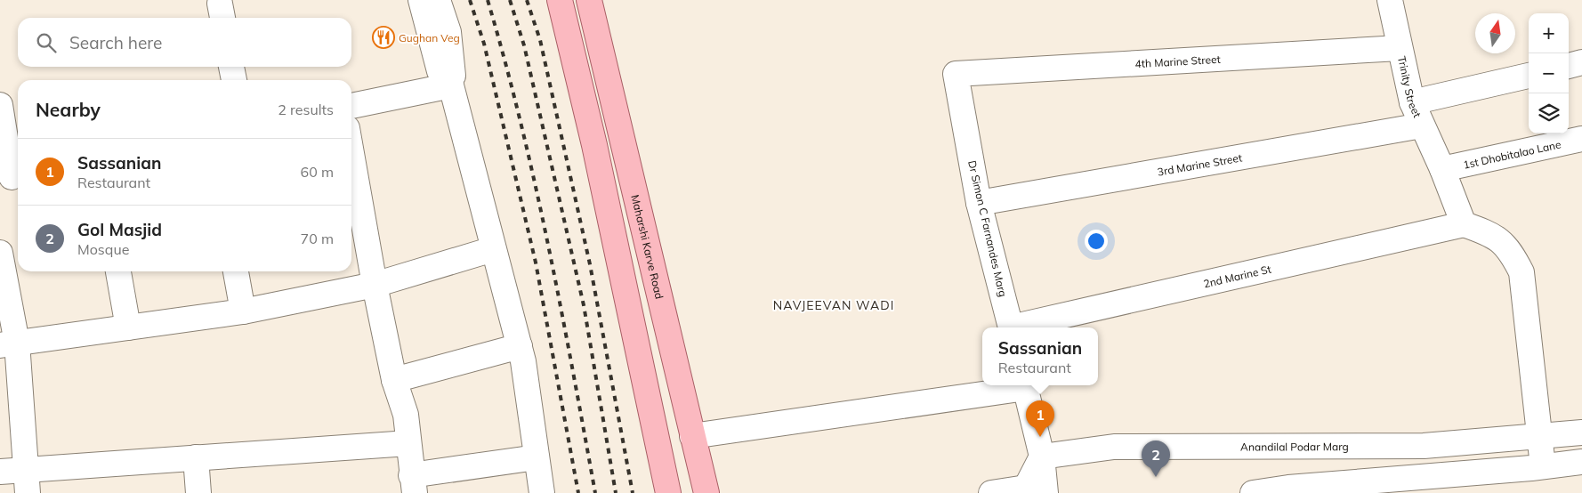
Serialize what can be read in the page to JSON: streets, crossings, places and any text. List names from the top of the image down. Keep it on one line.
{"streets":{"main road":["Maharshi Karve Road"],"street":["4th Marine Street","Trinity Street","1st Dhobitalao Lane","3rd Marine Street","Dr Simon C Farnandes Marg","2nd Marine St","Anandilal Podar Marg"]},"crossings":[["4th Marine Street","Trinity Street"],["4th Marine Street","Dr Simon C Farnandes Marg"],["Trinity Street","1st Dhobitalao Lane"],["Trinity Street","3rd Marine Street"],["Trinity Street","2nd Marine St"],["3rd Marine Street","Dr Simon C Farnandes Marg"]],"districts":["NAVJEEVAN WADI"],"places":{"restaurant":["Gughan Veg"]},"north":"top","page":{"map_buttons":["+","−"],"search":"Search here","heading":["Nearby","2 results"],"list":[{"mark":"1","name":"Sassanian","note":"Restaurant","value":"60 m"},{"mark":"2","name":"Gol Masjid","note":"Mosque","value":"70 m"}],"popup":["Sassanian","Restaurant"],"pins":["1","2"]}}
